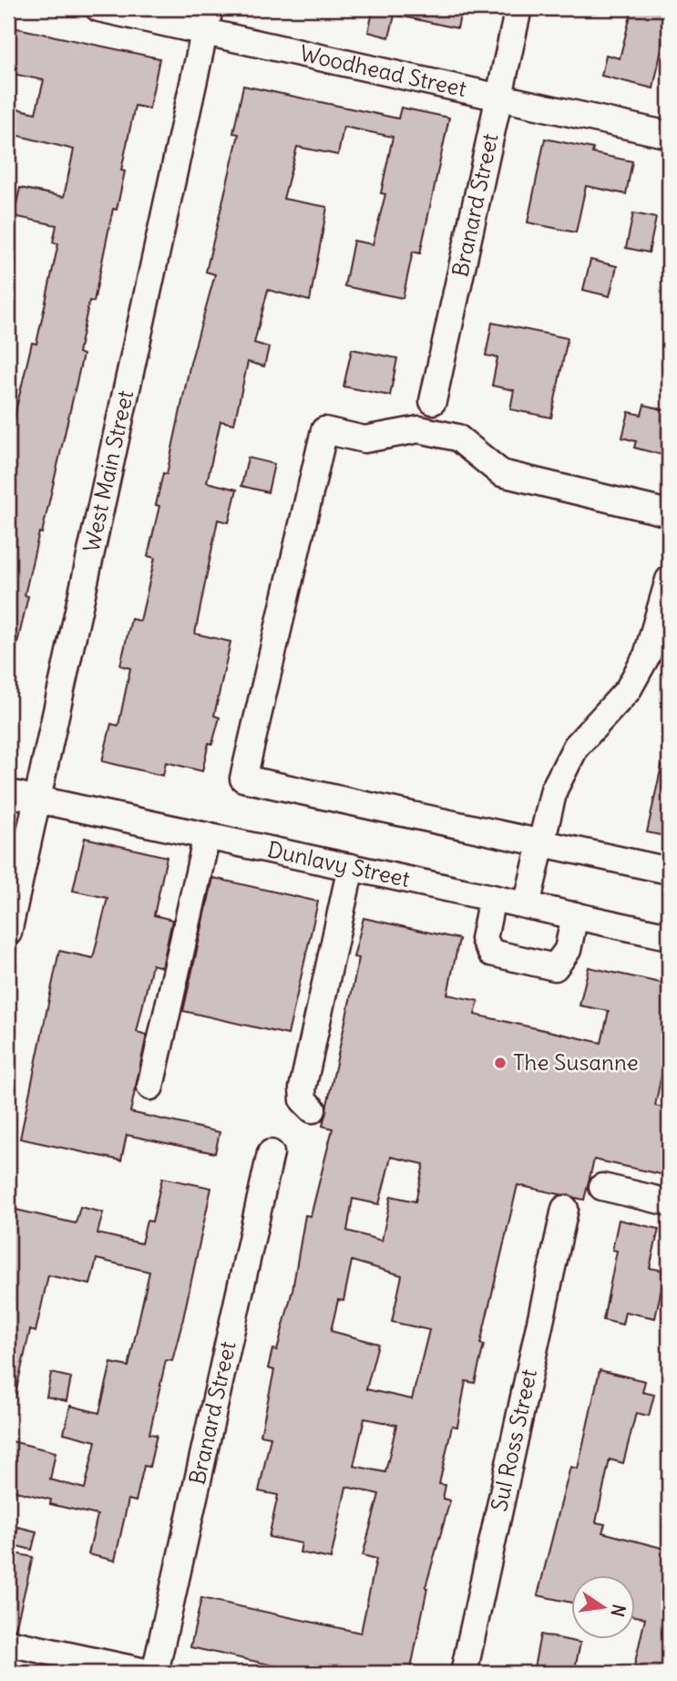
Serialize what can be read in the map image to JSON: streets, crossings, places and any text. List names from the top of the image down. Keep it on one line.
{"streets":{"street":["Woodhead Street","Branard Street","West Main Street","Dunlavy Street","Sul Ross Street"]},"crossings":[["Woodhead Street","Branard Street"],["Woodhead Street","West Main Street"],["West Main Street","Dunlavy Street"]],"places":["The Susanne"],"north":"right"}
